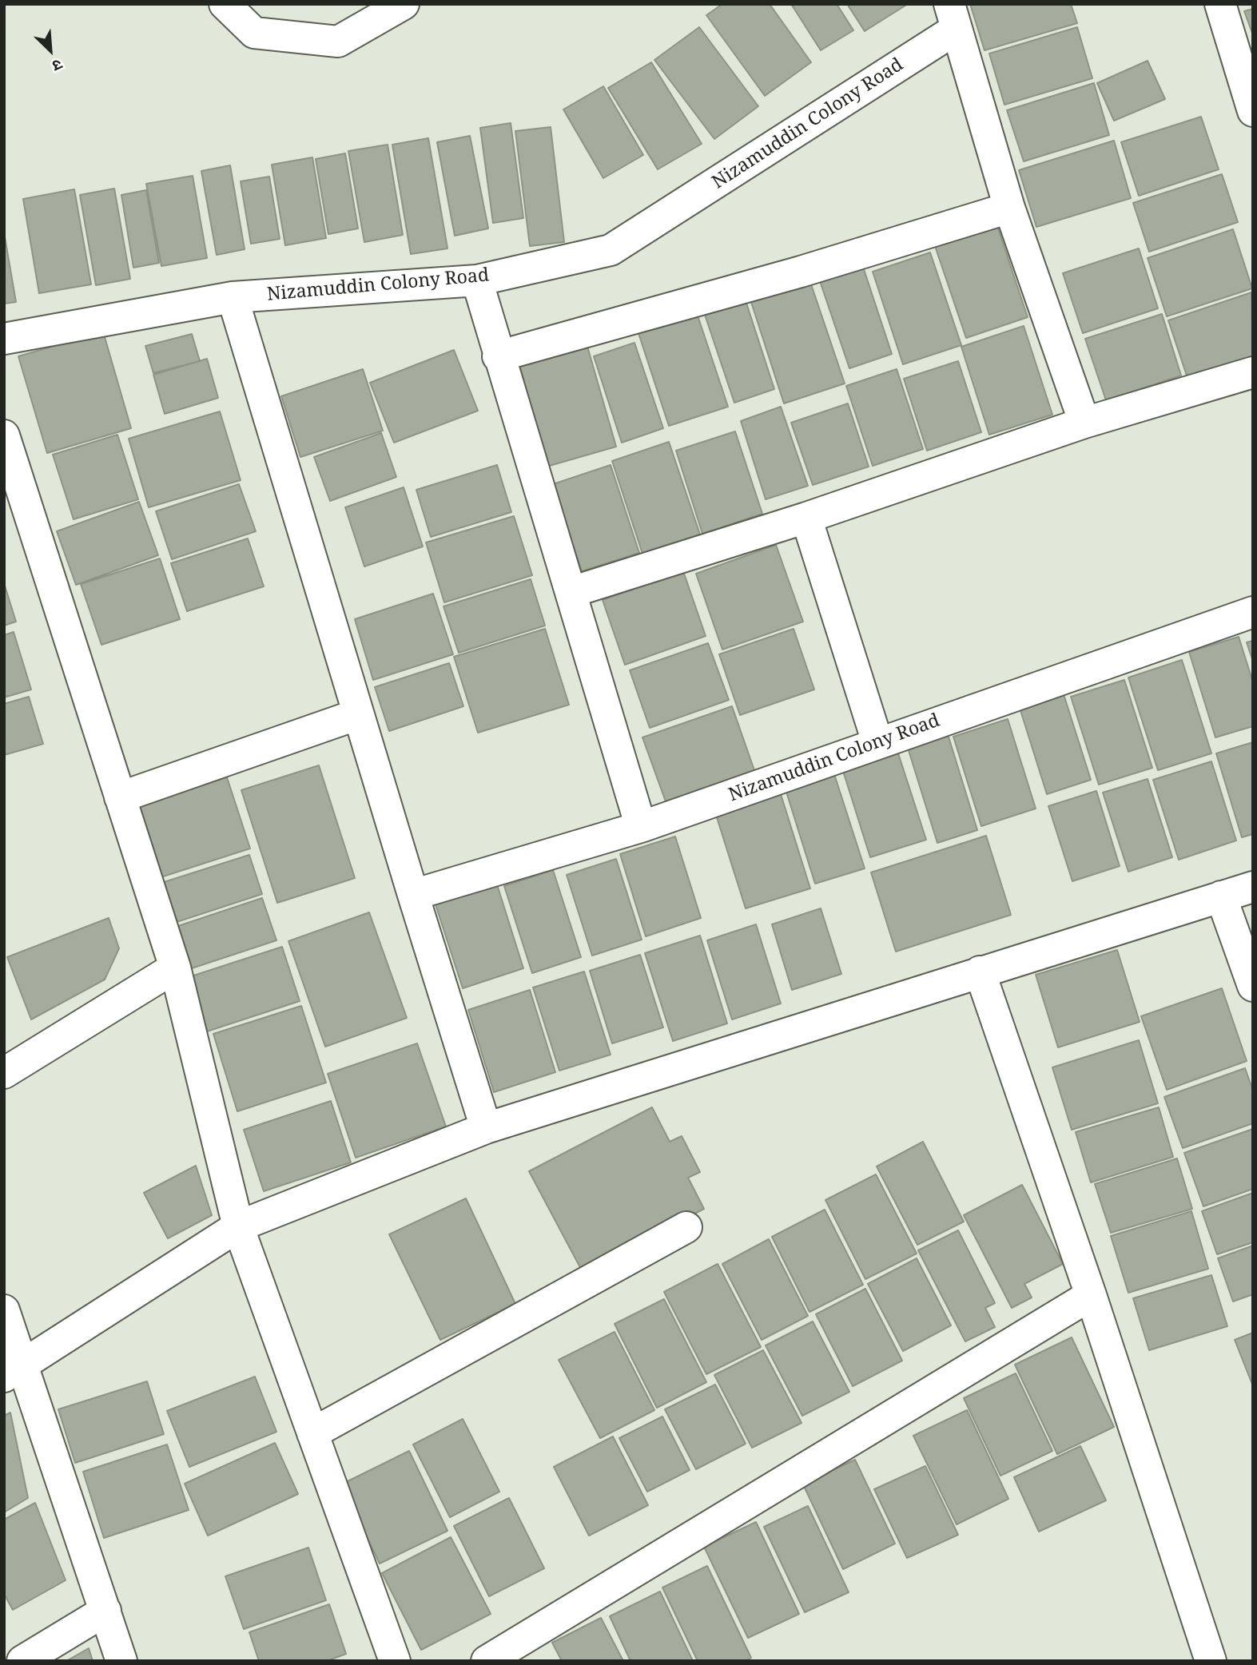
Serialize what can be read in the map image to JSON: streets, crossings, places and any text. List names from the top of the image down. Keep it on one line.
{"streets":{"street":["Nizamuddin Colony Road"]},"north":"bottom right"}
